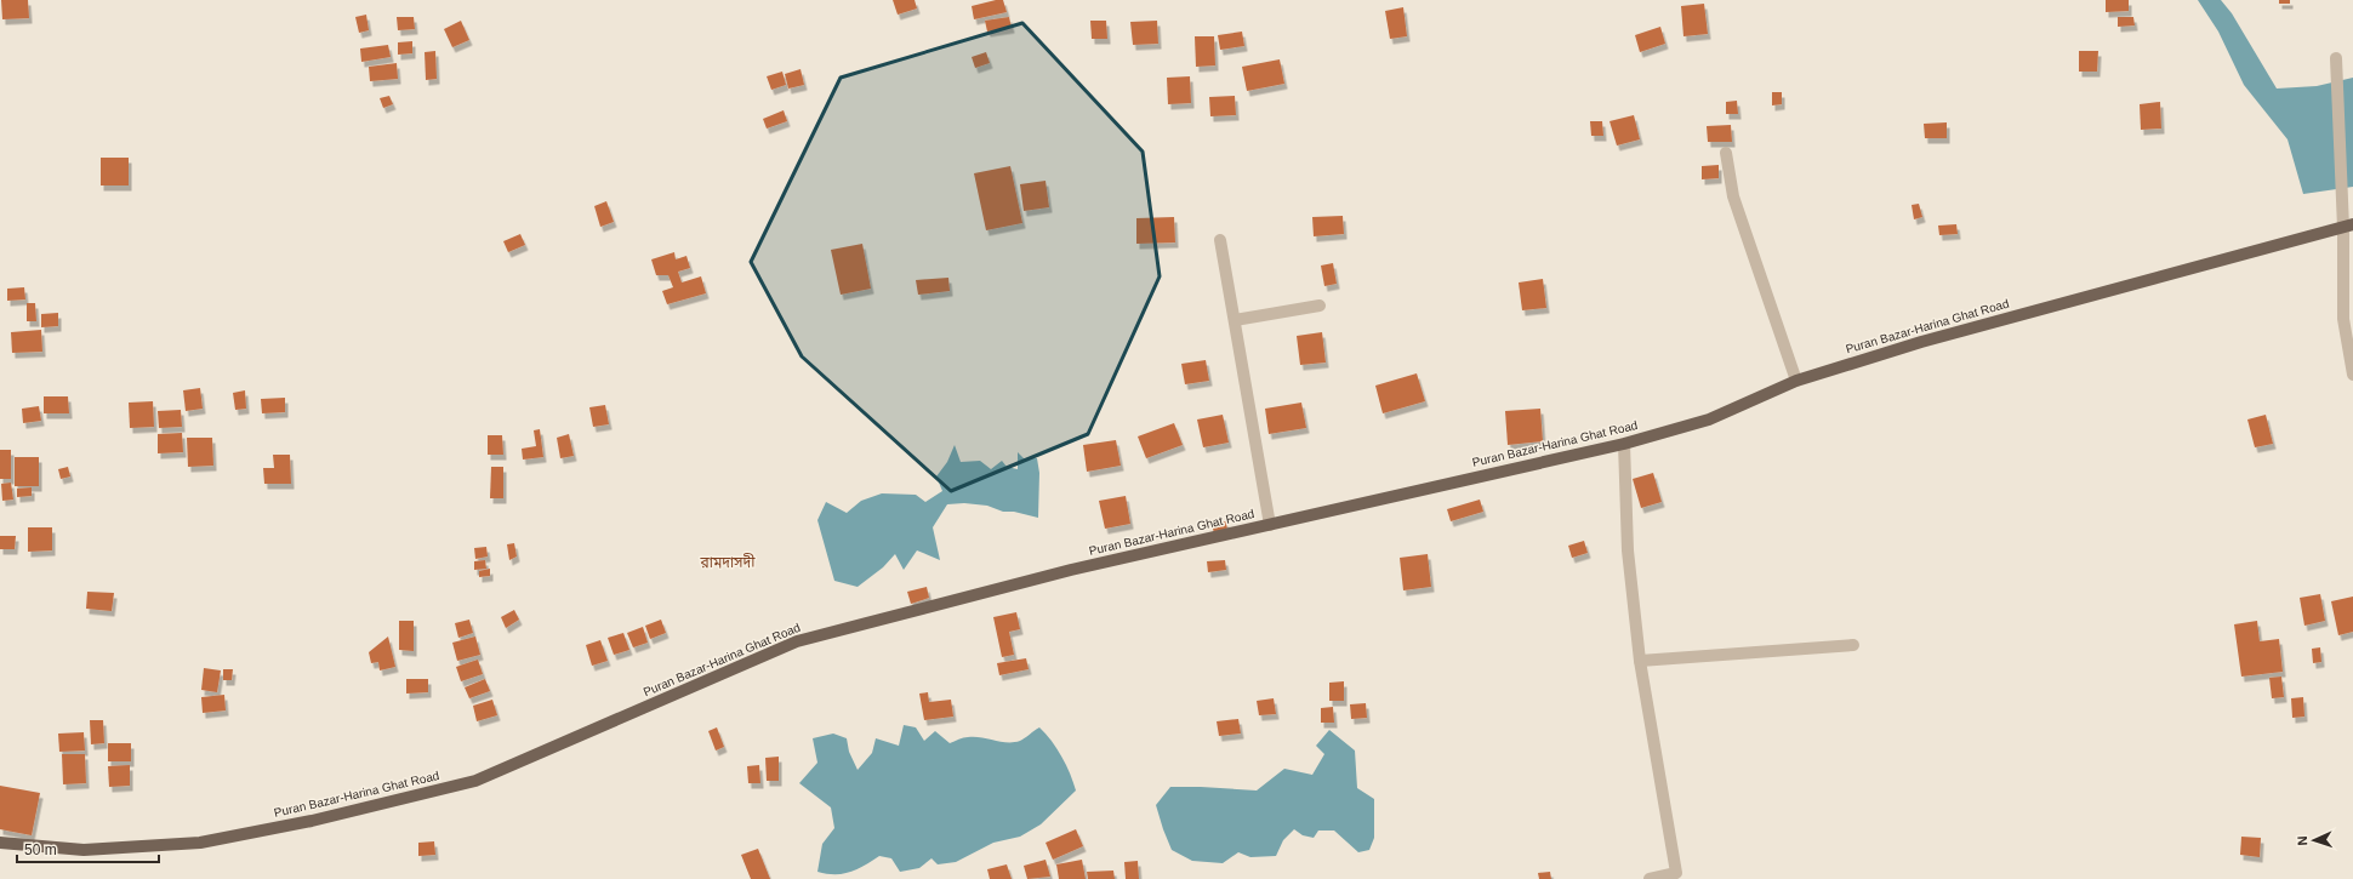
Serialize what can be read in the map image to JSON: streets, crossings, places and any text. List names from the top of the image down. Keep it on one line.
{"streets":{"main road":["Puran Bazar-Harina Ghat Road"]},"districts":["রামদাসদী"],"scale_bar":"50 m","north":"left"}
